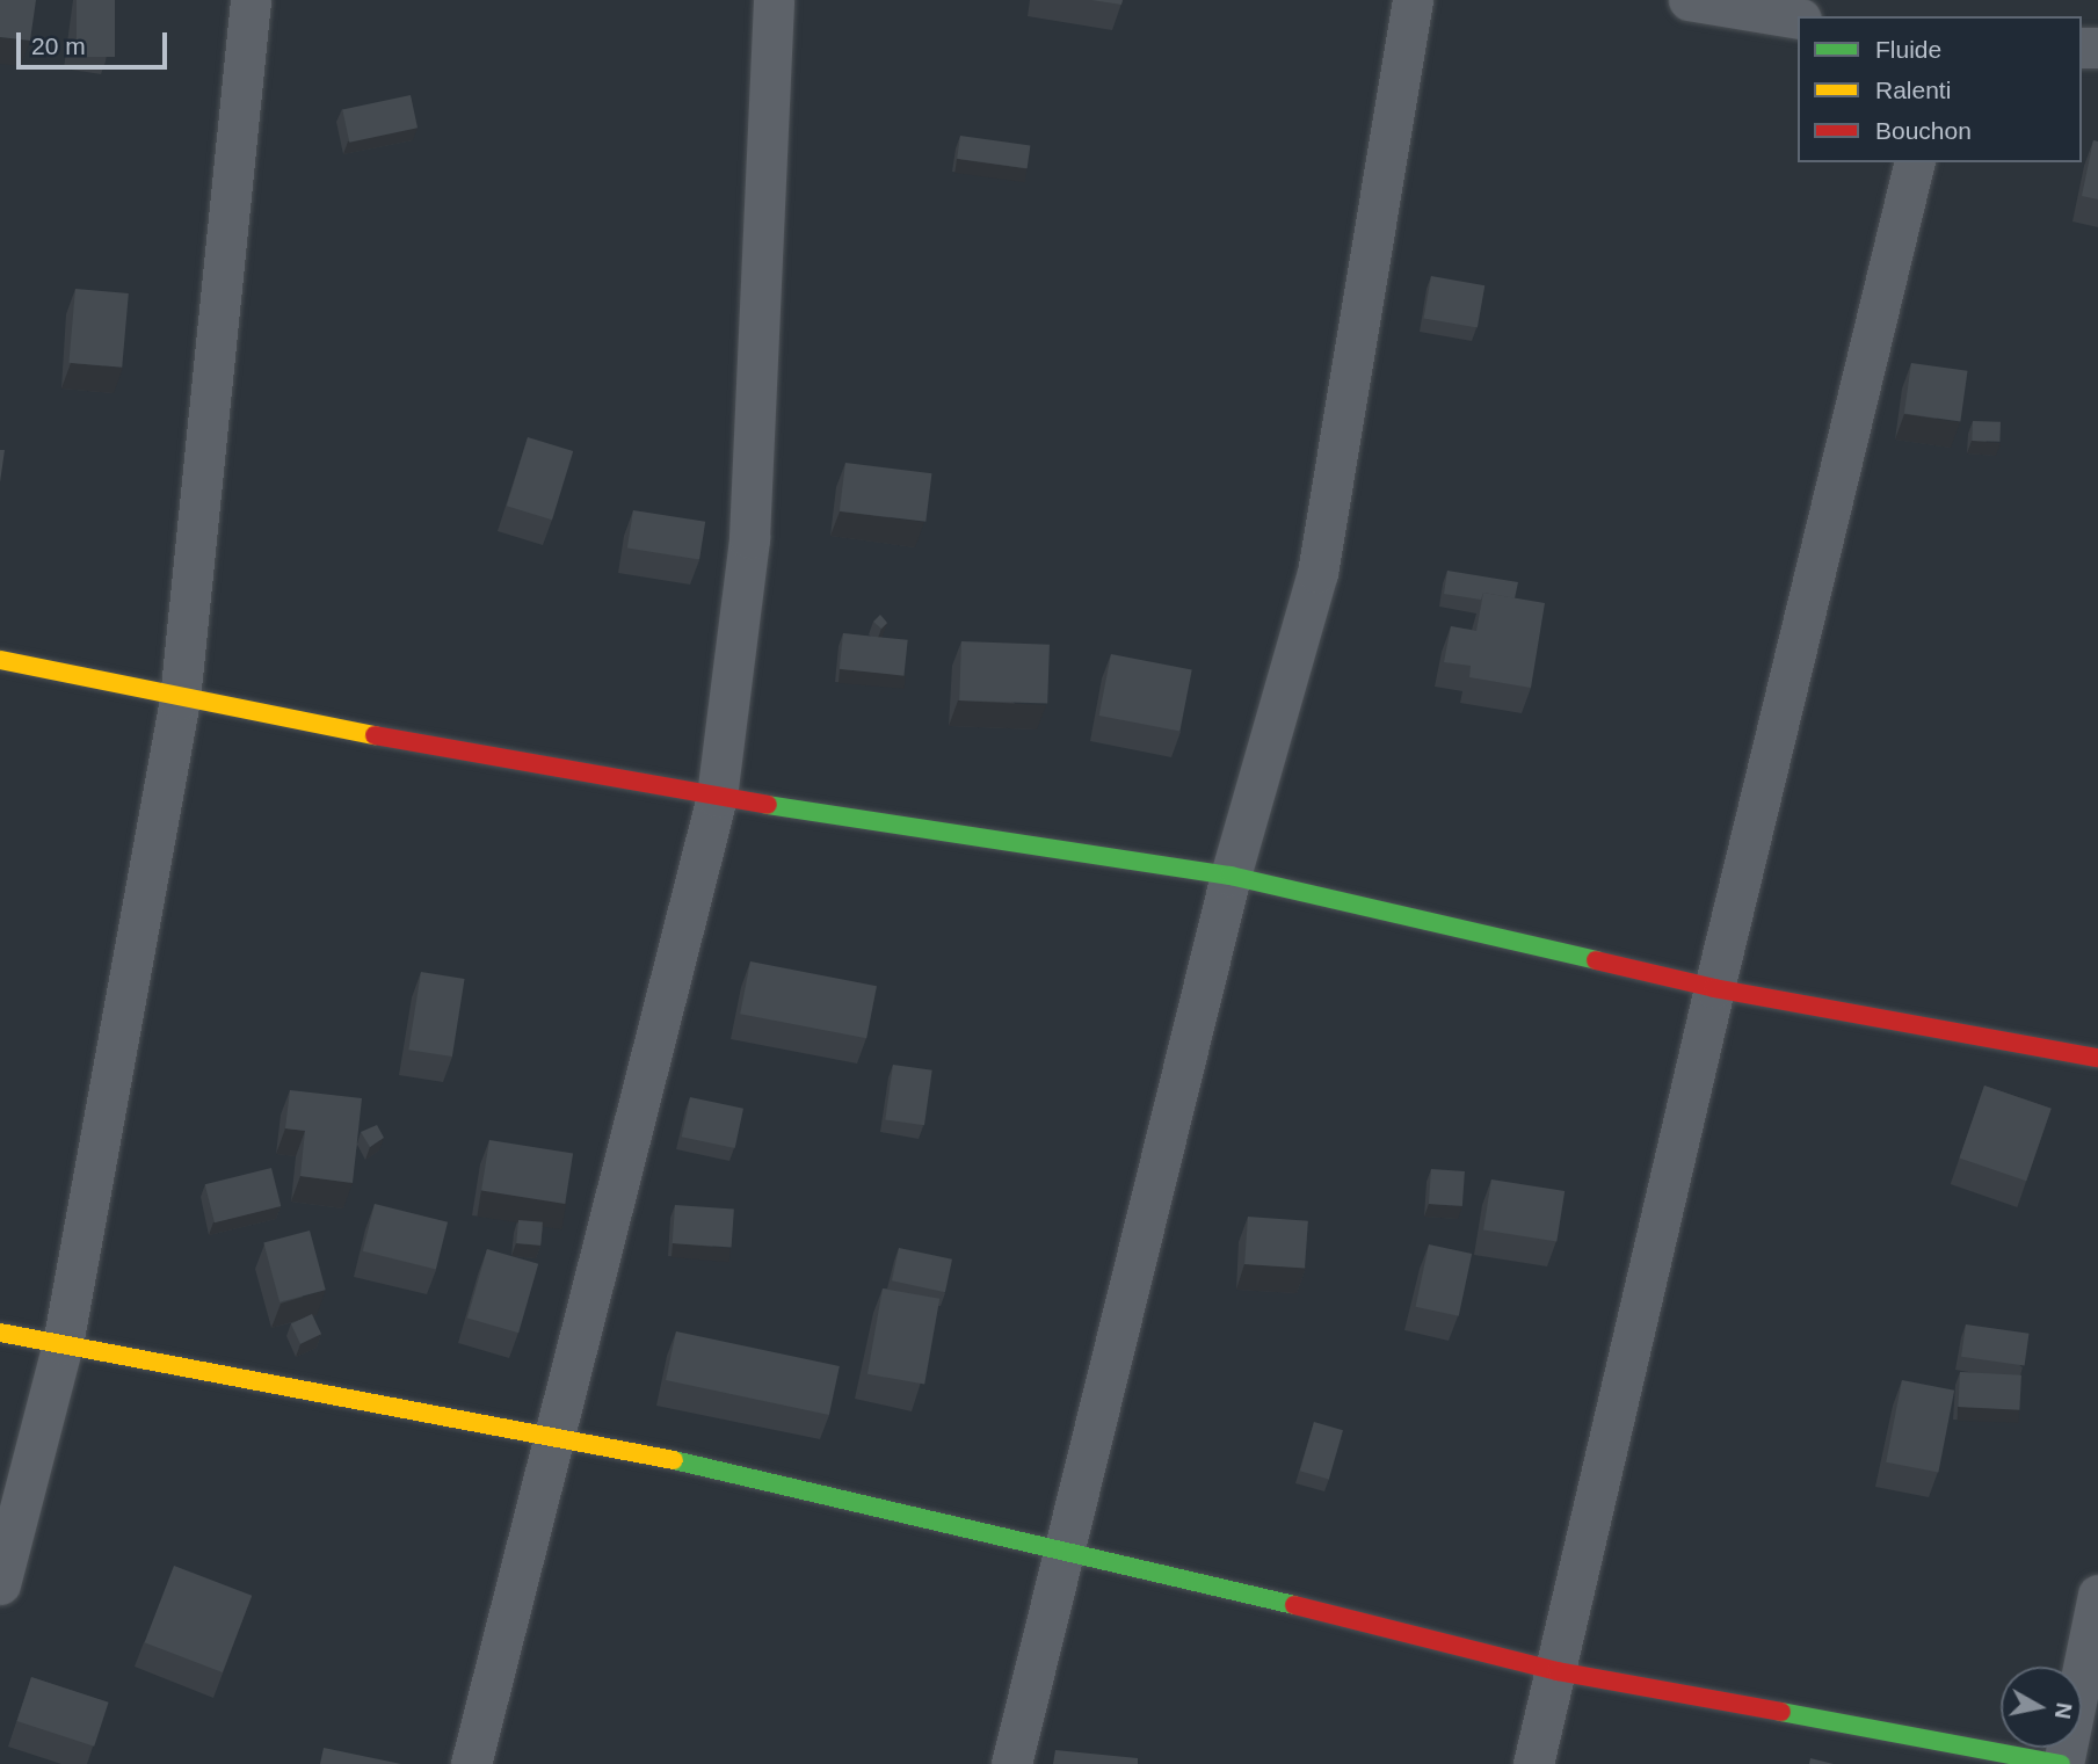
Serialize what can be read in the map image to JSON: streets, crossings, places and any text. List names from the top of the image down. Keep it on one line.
{"legend":["Fluide","Ralenti","Bouchon"],"scale_bar":"20 m","north":"right"}
